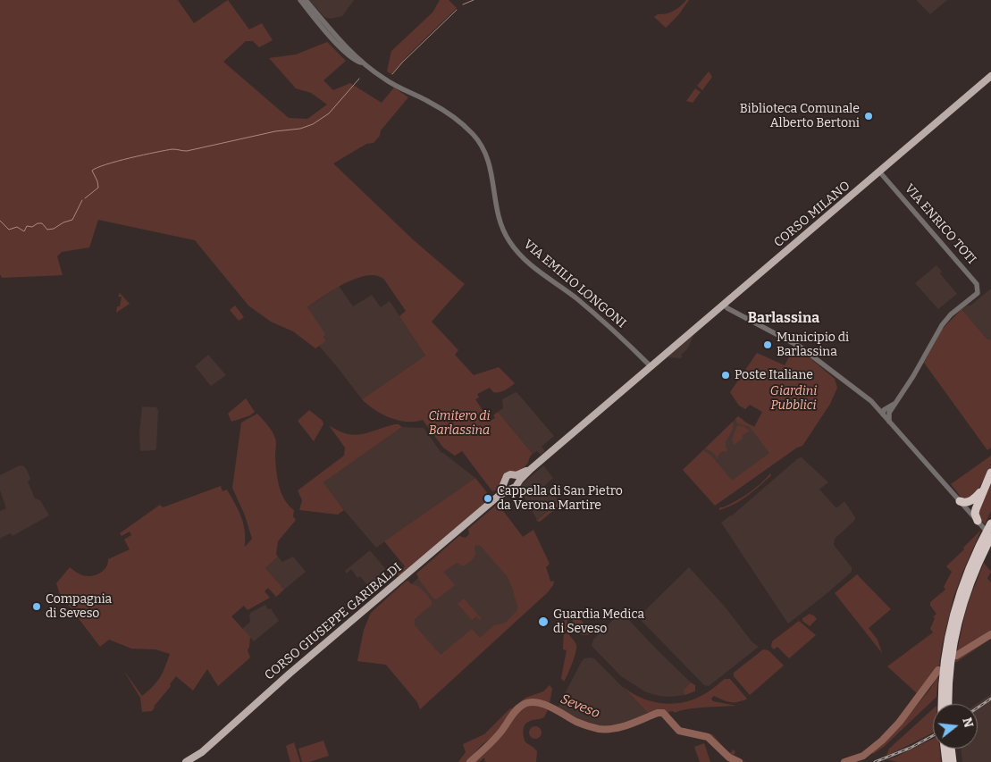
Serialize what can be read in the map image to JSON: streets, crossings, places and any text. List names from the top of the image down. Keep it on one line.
{"streets":{"main road":["CORSO MILANO","CORSO GIUSEPPE GARIBALDI"],"street":["VIA ENRICO TOTI","VIA EMILIO LONGONI"]},"crossings":[["CORSO MILANO","VIA ENRICO TOTI"],["CORSO MILANO","VIA EMILIO LONGONI"]],"districts":["Barlassina"],"water":["Seveso"],"parks":["Giardini Pubblici","Cimitero di Barlassina"],"places":["Biblioteca Comunale Alberto Bertoni","Municipio di Barlassina","Poste Italiane","Cappella di San Pietro da Verona Martire","Compagnia di Seveso","Guardia Medica di Seveso"],"north":"right"}
